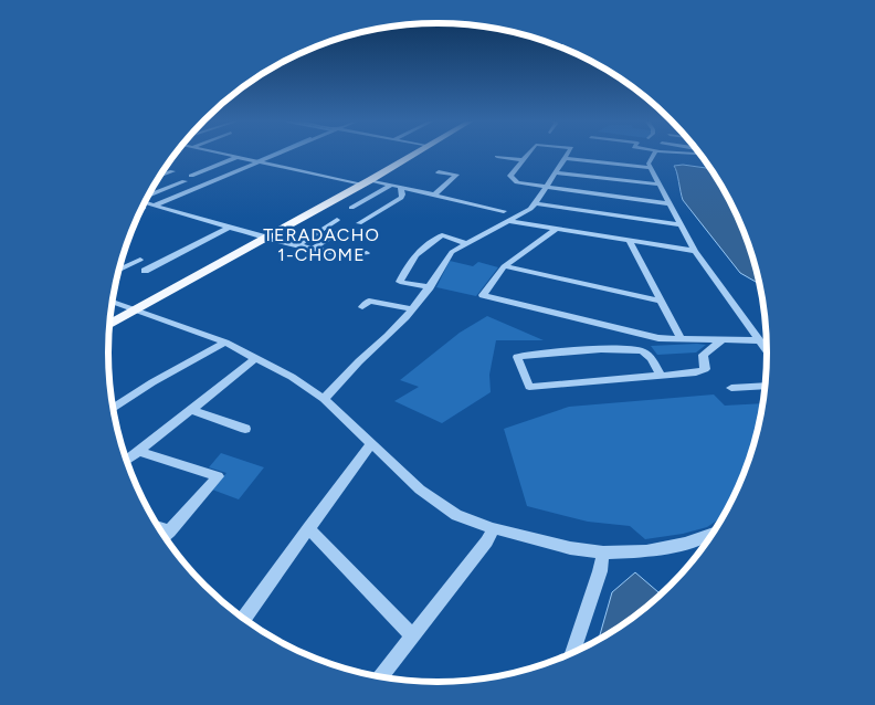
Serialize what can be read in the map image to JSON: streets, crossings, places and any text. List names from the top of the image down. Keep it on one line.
{"districts":["TERADACHO 1-CHOME"]}
